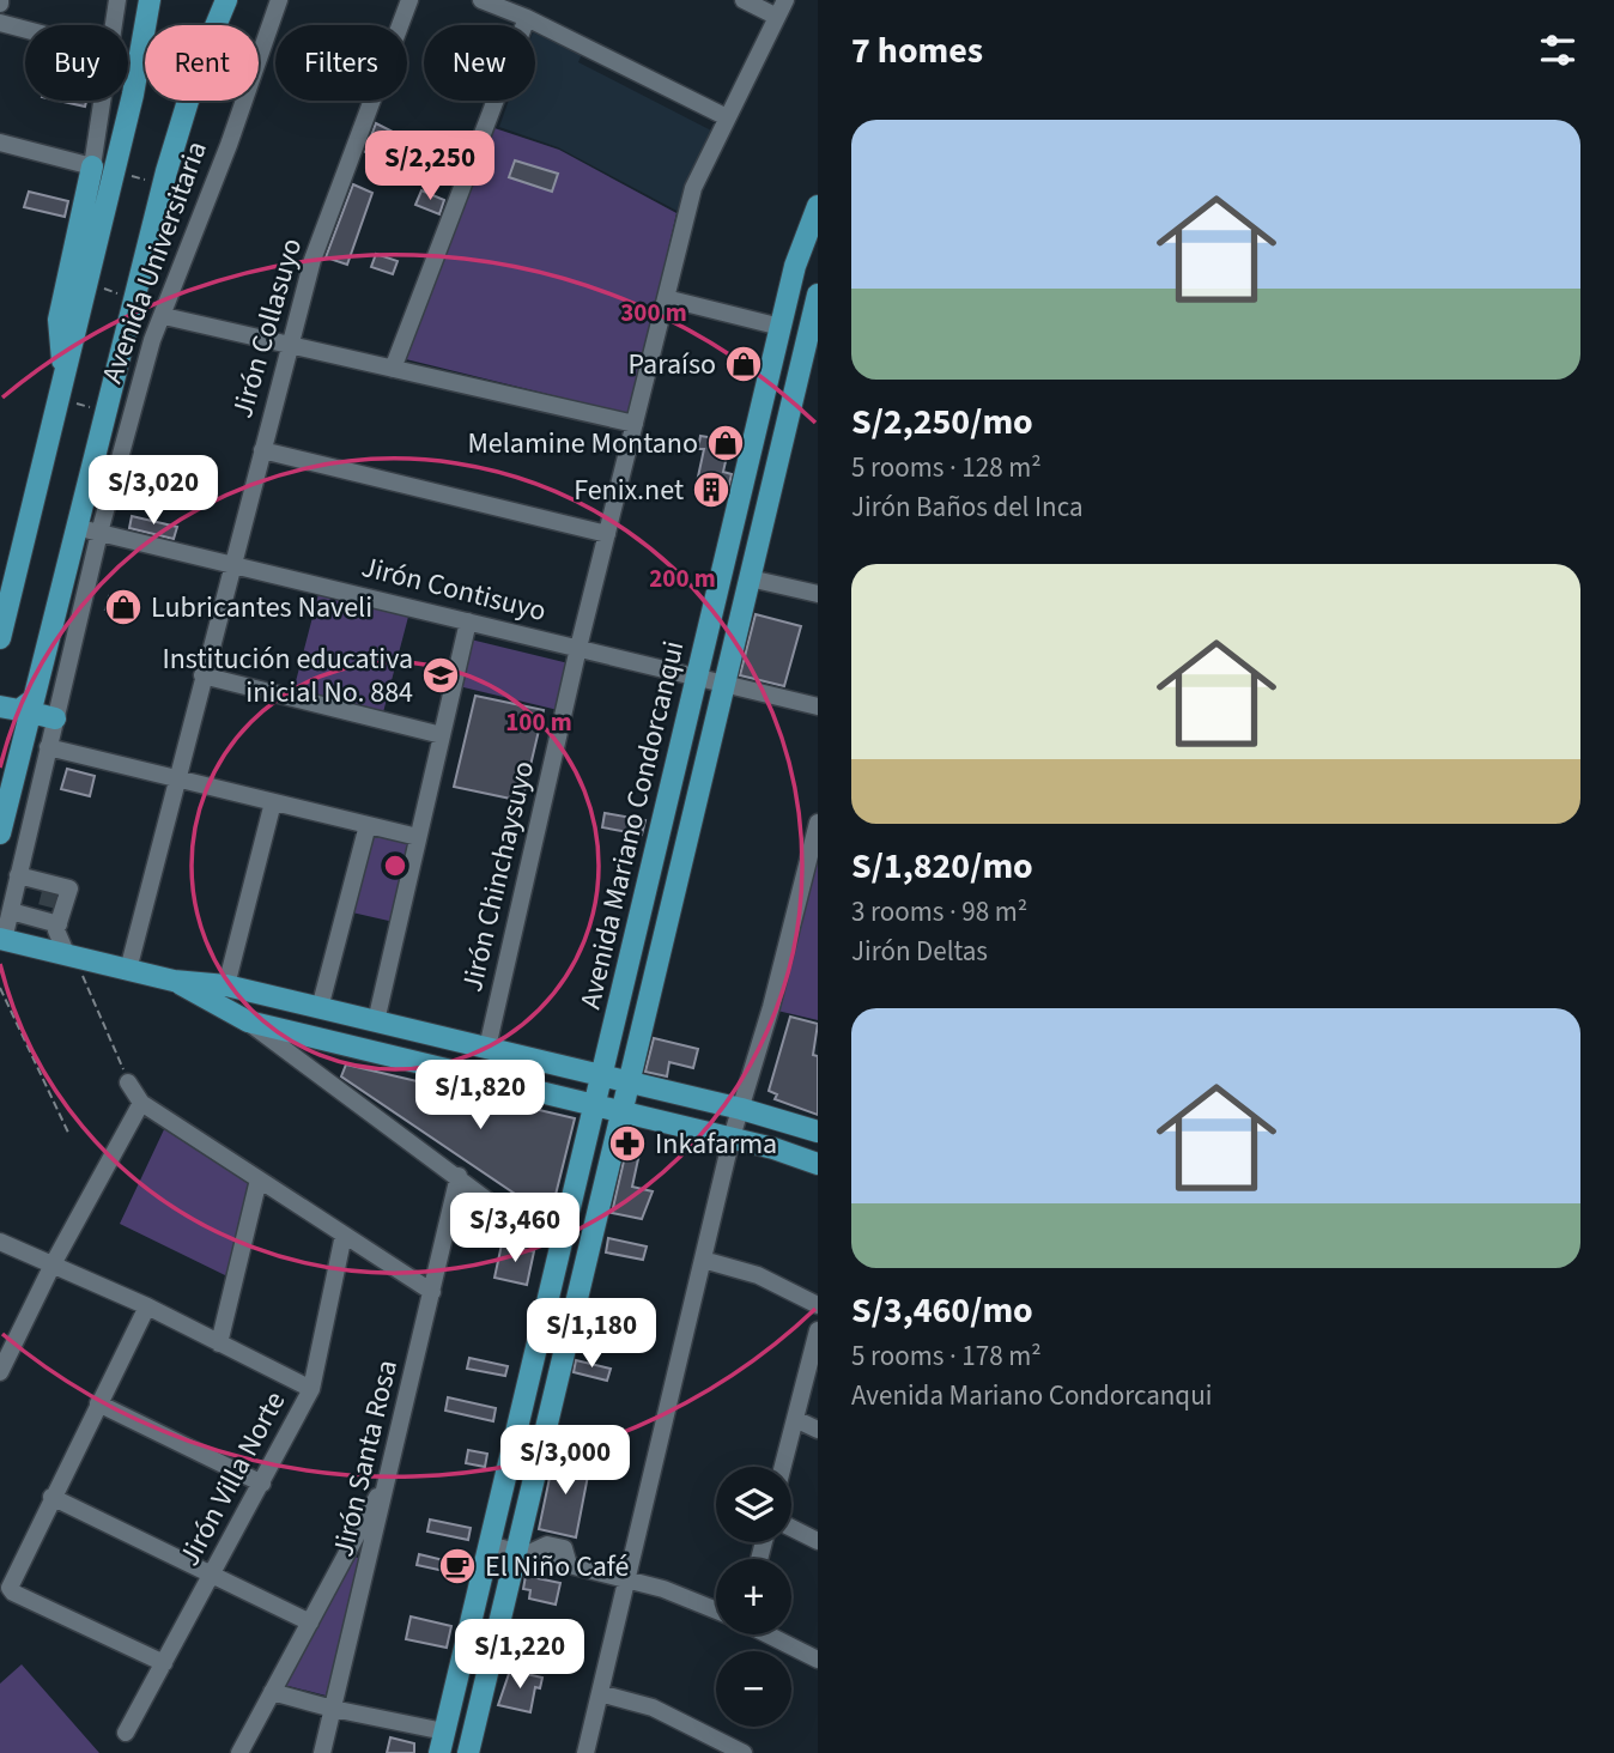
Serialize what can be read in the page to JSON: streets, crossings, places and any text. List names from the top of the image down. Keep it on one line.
{"streets":{"main road":["Avenida Universitaria","Avenida Mariano Condorcanqui"],"street":["Jirón Collasuyo","Jirón Contisuyo","Jirón Chinchaysuyo","Jirón Santa Rosa","Jirón Villa Norte"]},"crossings":[["Avenida Universitaria","Jirón Contisuyo"],["Jirón Collasuyo","Jirón Contisuyo"],["Jirón Contisuyo","Avenida Mariano Condorcanqui"],["Jirón Contisuyo","Jirón Chinchaysuyo"]],"places":{"shop":["Paraíso","Melamine Montano","Lubricantes Naveli"],"building":["Fenix.net"],"school or university":["Institución educativa inicial No. 884"],"pharmacy":["Inkafarma"],"cafe":["El Niño Café"]},"page":{"heading":"7 homes","chip":["Buy","Rent","Filters","New"],"list":[{"name":"S/2,250/mo","note":"5 rooms · 128 m² · Jirón Baños del Inca"},{"name":"S/1,820/mo","note":"3 rooms · 98 m² · Jirón Deltas"},{"name":"S/3,460/mo","note":"5 rooms · 178 m² · Avenida Mariano Condorcanqui"}],"price":["S/2,250","S/3,020","S/1,820","S/3,460","S/1,180","S/3,000","S/1,220"],"map_buttons":["+","−"]},"rings":["300 m","200 m","100 m"]}
